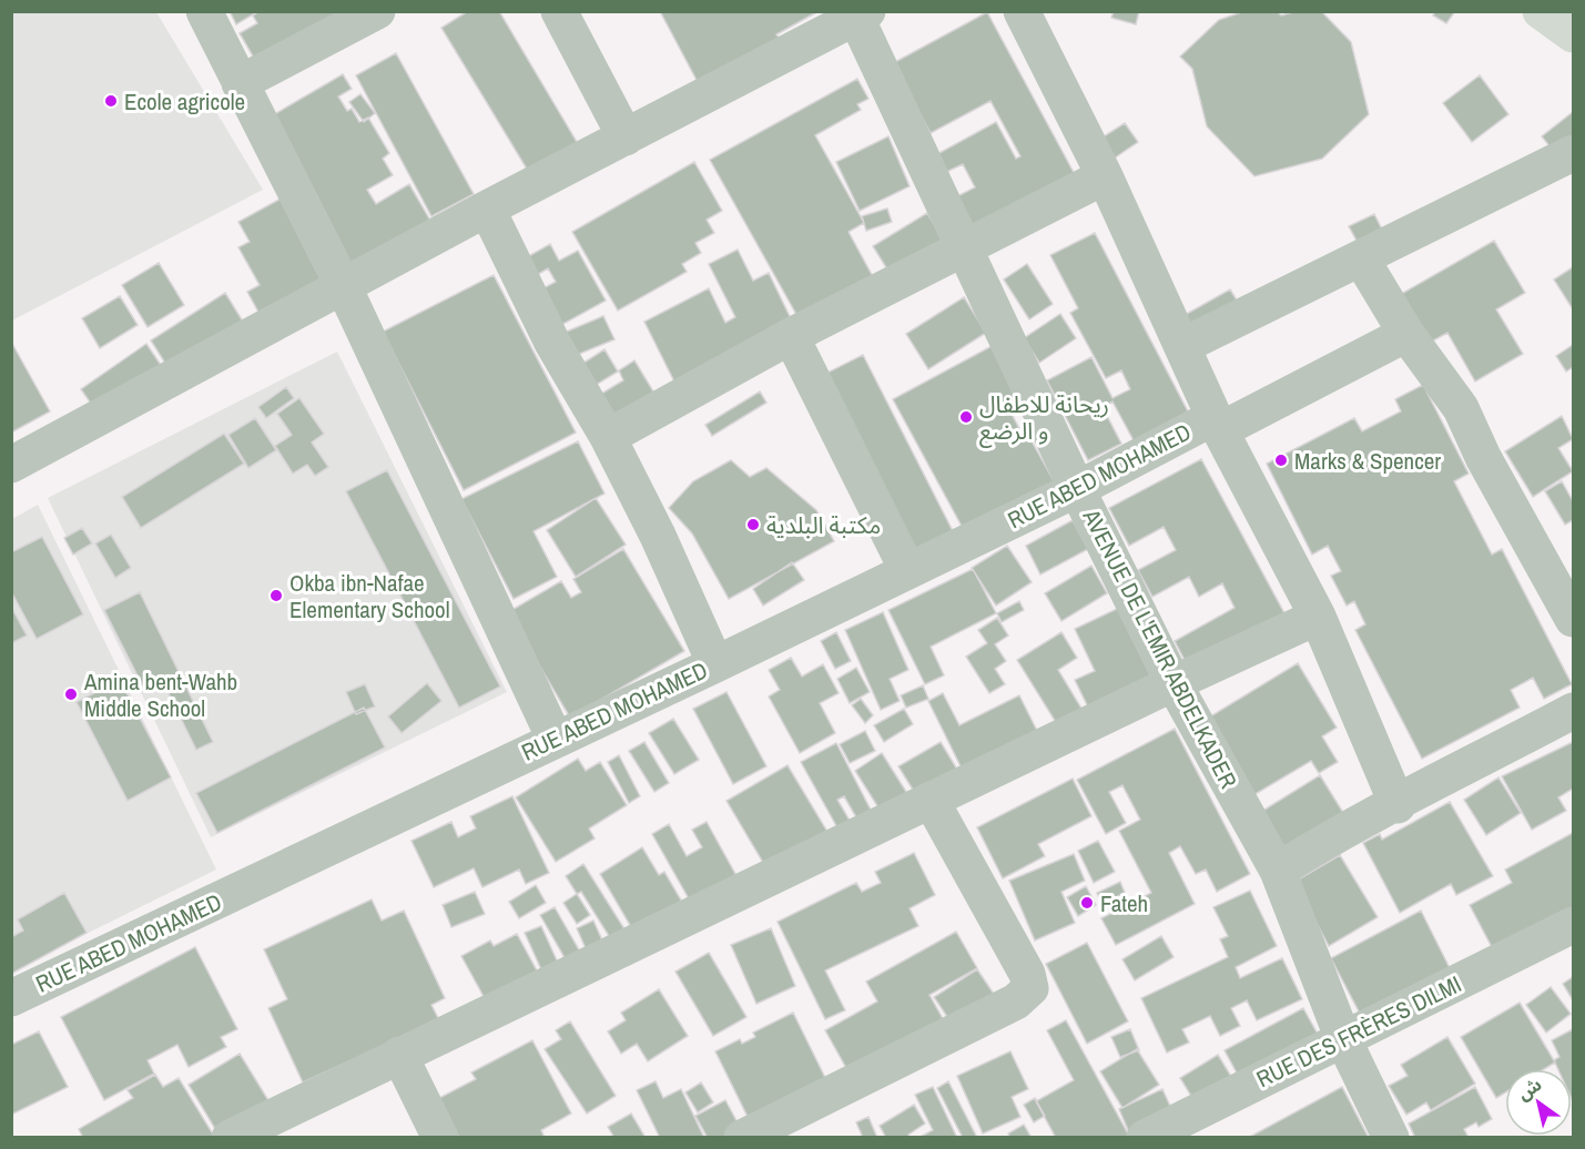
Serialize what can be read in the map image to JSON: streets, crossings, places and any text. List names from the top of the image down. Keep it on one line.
{"streets":{"street":["RUE ABED MOHAMED","AVENUE DE L'EMIR ABDELKADER","RUE DES FRÈRES DILMI"]},"crossings":[["RUE ABED MOHAMED","AVENUE DE L'EMIR ABDELKADER"],["AVENUE DE L'EMIR ABDELKADER","RUE DES FRÈRES DILMI"]],"places":["Ecole agricole","ريحانة للاطفال و الرضع","Marks & Spencer","مكتبة البلدية","Okba ibn-Nafae Elementary School","Amina bent-Wahb Middle School","Fateh"],"north":"top left"}
